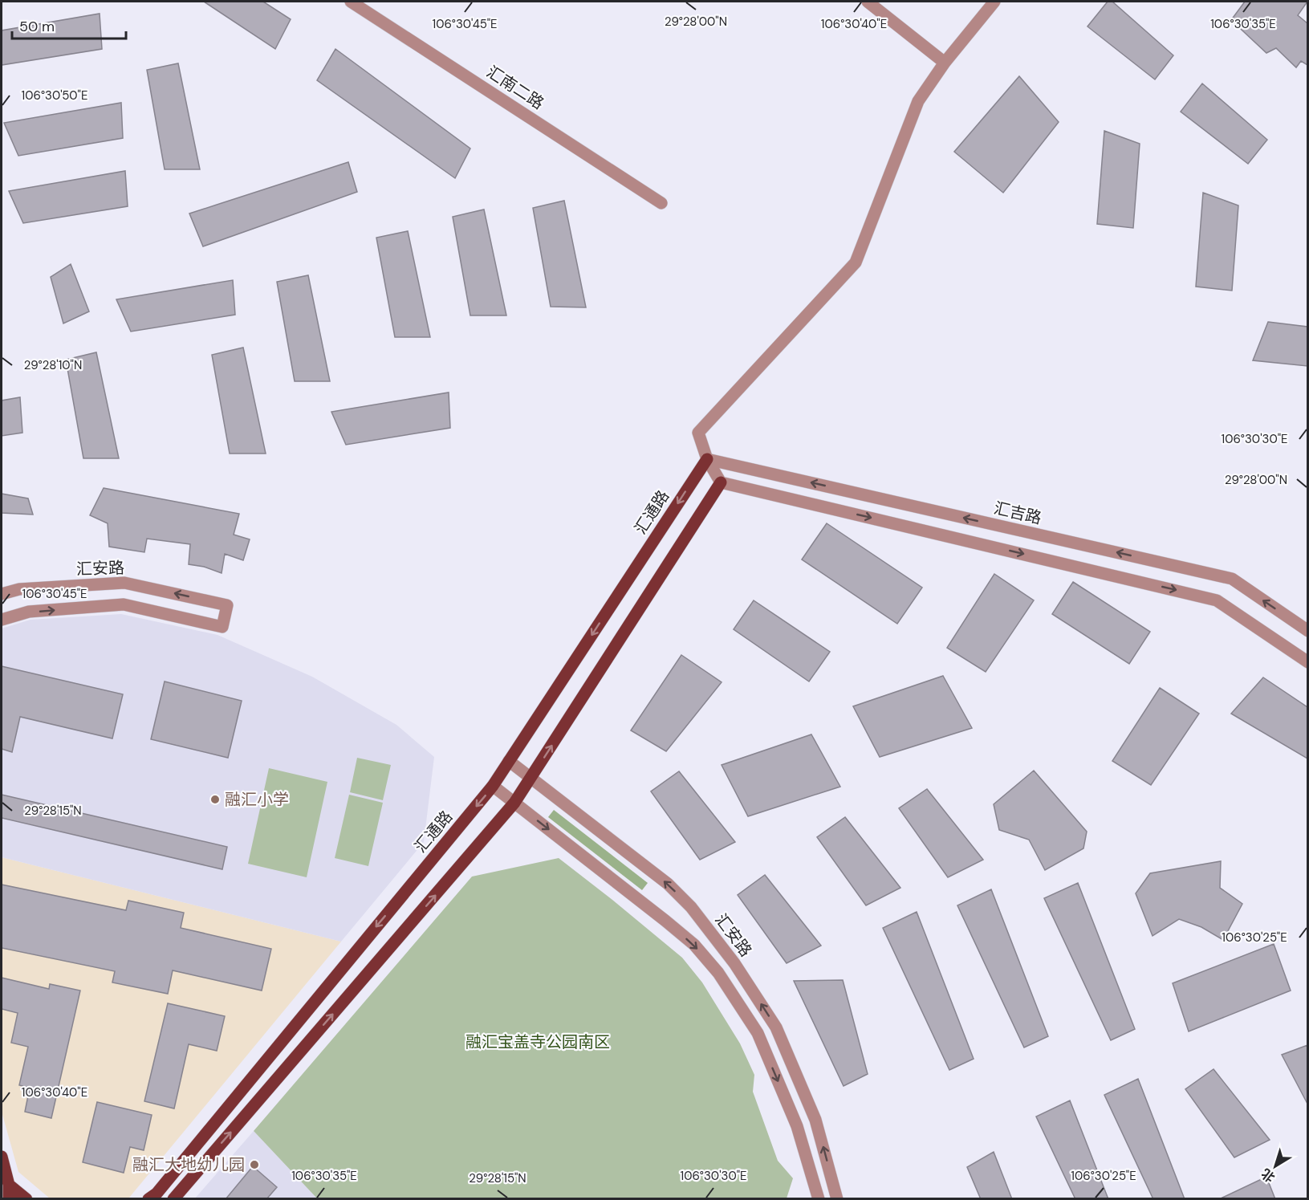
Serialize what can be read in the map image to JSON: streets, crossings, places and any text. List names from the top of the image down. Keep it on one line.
{"streets":{"main road":["汇通路"],"street":["汇南二路","汇吉路","汇安路"]},"crossings":[["汇通路","汇吉路"],["汇通路","汇安路"]],"parks":["融汇宝盖寺公园南区"],"places":["融汇小学","融汇大地幼儿园"],"scale_bar":"50 m","north":"bottom left","coordinates":["29°28'00\"N","106°30'45\"E","106°30'40\"E","106°30'35\"E","106°30'50\"E","29°28'10\"N","106°30'30\"E","29°28'15\"N","106°30'25\"E"]}
